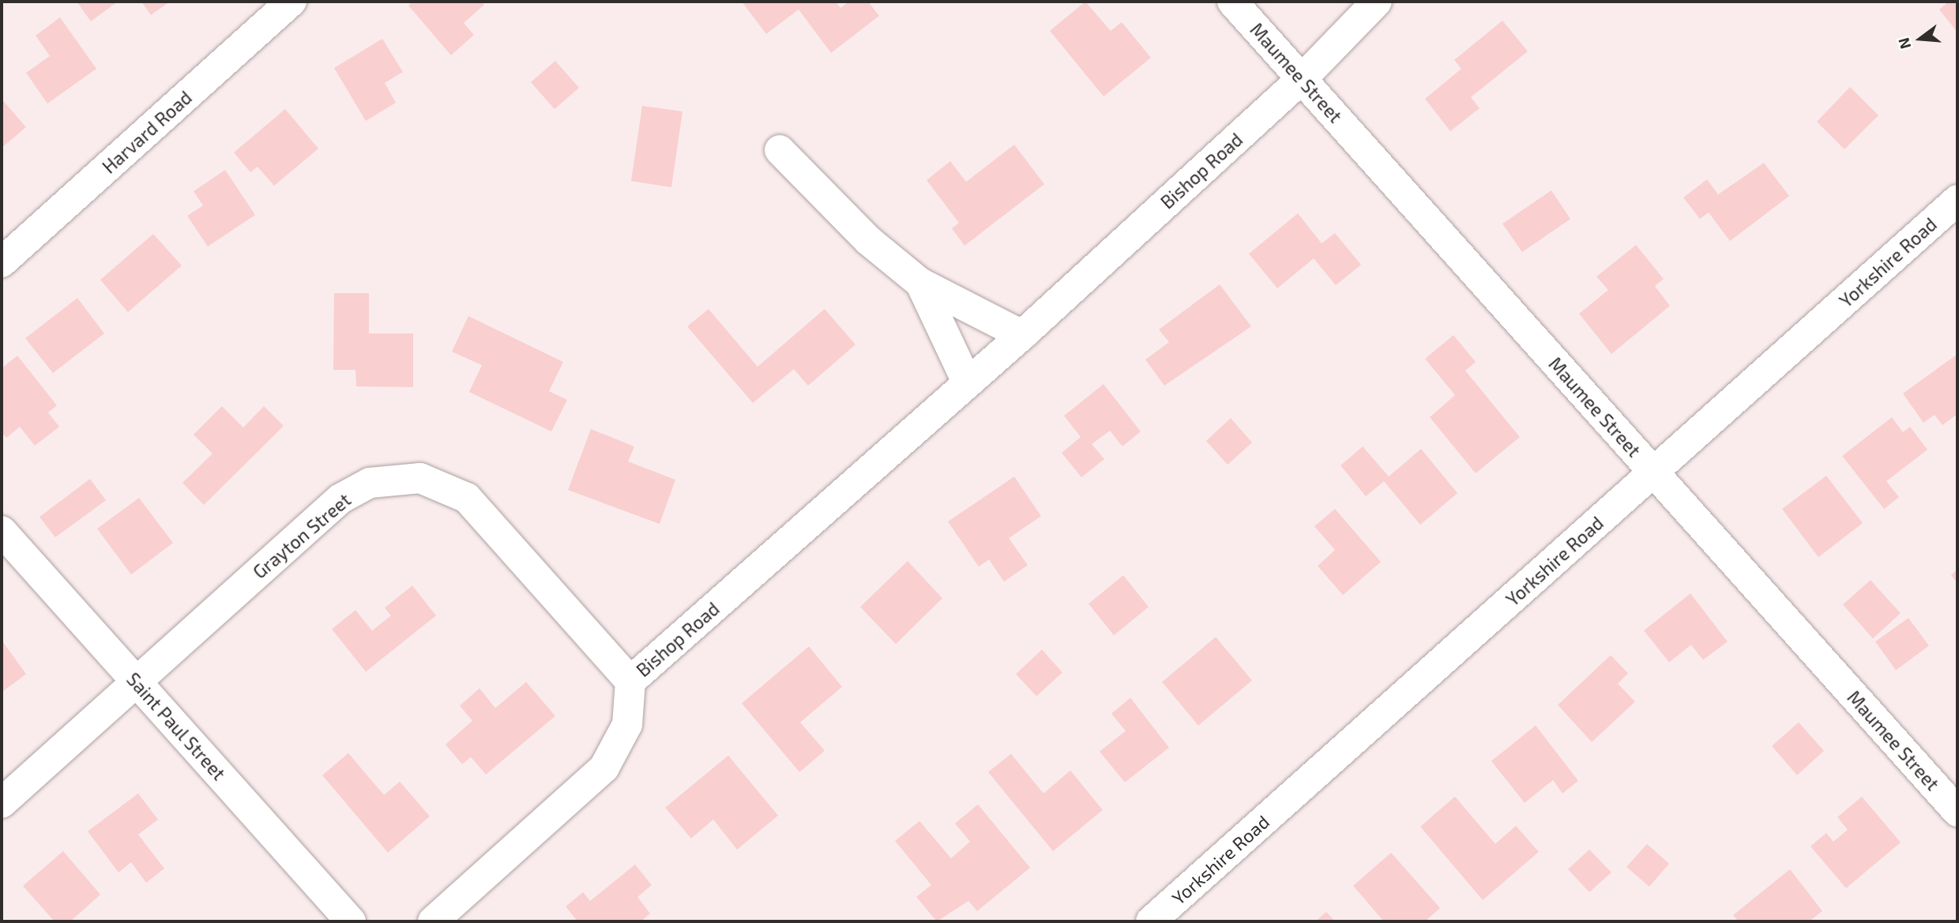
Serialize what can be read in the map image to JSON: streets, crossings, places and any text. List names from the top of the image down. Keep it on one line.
{"streets":{"street":["Maumee Street","Harvard Road","Bishop Road","Yorkshire Road","Grayton Street","Saint Paul Street"]},"crossings":[["Maumee Street","Bishop Road"],["Maumee Street","Yorkshire Road"],["Bishop Road","Grayton Street"],["Grayton Street","Saint Paul Street"]],"north":"left"}
